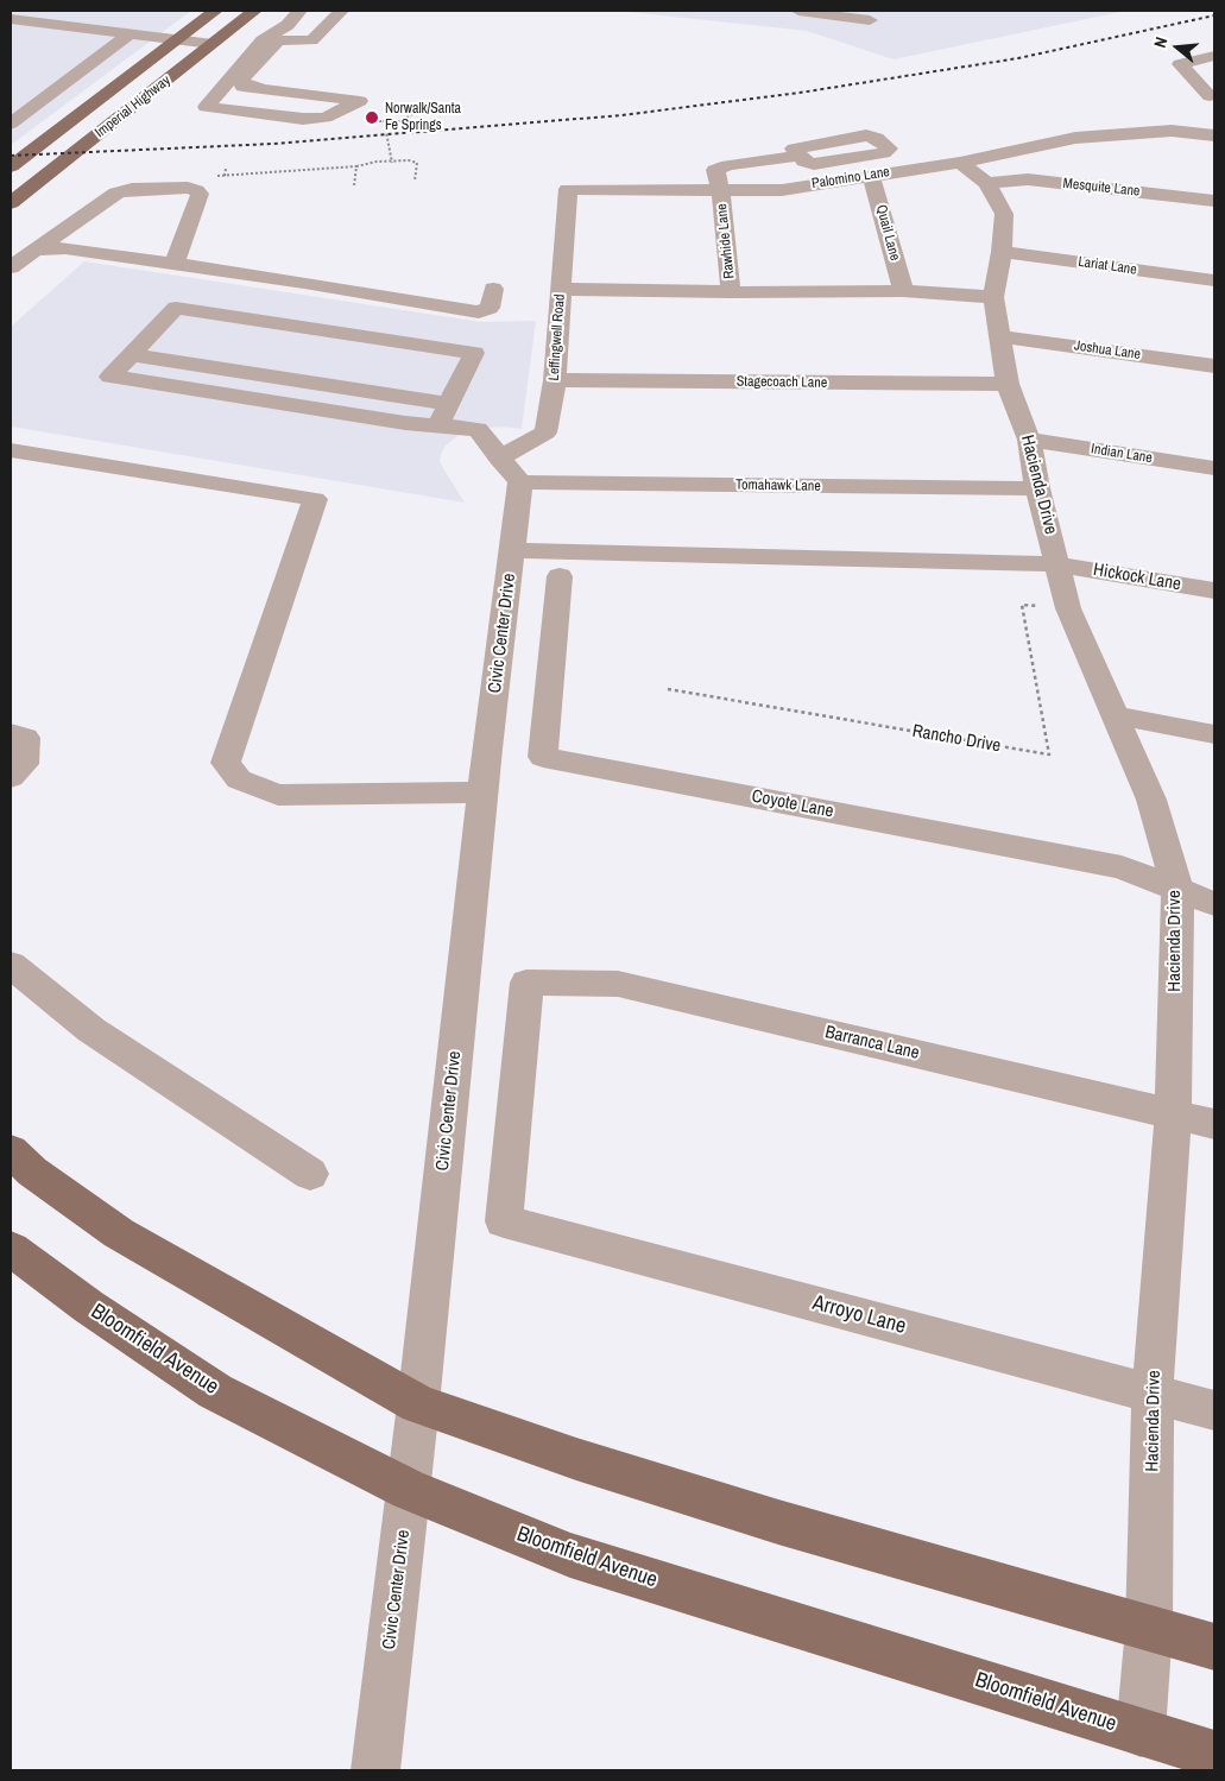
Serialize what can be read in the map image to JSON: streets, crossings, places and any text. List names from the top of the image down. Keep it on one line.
{"streets":{"main road":["Imperial Highway","Bloomfield Avenue"],"street":["Palomino Lane","Mesquite Lane","Quail Lane","Rawhide Lane","Lariat Lane","Leffingwell Road","Joshua Lane","Stagecoach Lane","Indian Lane","Hacienda Drive","Tomahawk Lane","Hickock Lane","Civic Center Drive","Coyote Lane","Barranca Lane","Arroyo Lane"],"path":["Rancho Drive"]},"crossings":[["Palomino Lane","Quail Lane"],["Palomino Lane","Rawhide Lane"],["Palomino Lane","Leffingwell Road"],["Palomino Lane","Hacienda Drive"],["Mesquite Lane","Hacienda Drive"],["Lariat Lane","Hacienda Drive"],["Leffingwell Road","Stagecoach Lane"],["Joshua Lane","Hacienda Drive"],["Stagecoach Lane","Hacienda Drive"],["Indian Lane","Hacienda Drive"],["Hacienda Drive","Tomahawk Lane"],["Hacienda Drive","Hickock Lane"],["Hacienda Drive","Rancho Drive"],["Hacienda Drive","Coyote Lane"],["Hacienda Drive","Barranca Lane"],["Hacienda Drive","Arroyo Lane"],["Hacienda Drive","Bloomfield Avenue"],["Tomahawk Lane","Civic Center Drive"],["Civic Center Drive","Bloomfield Avenue"],["Barranca Lane","Arroyo Lane"]],"places":["Norwalk/Santa Fe Springs"],"north":"left"}
